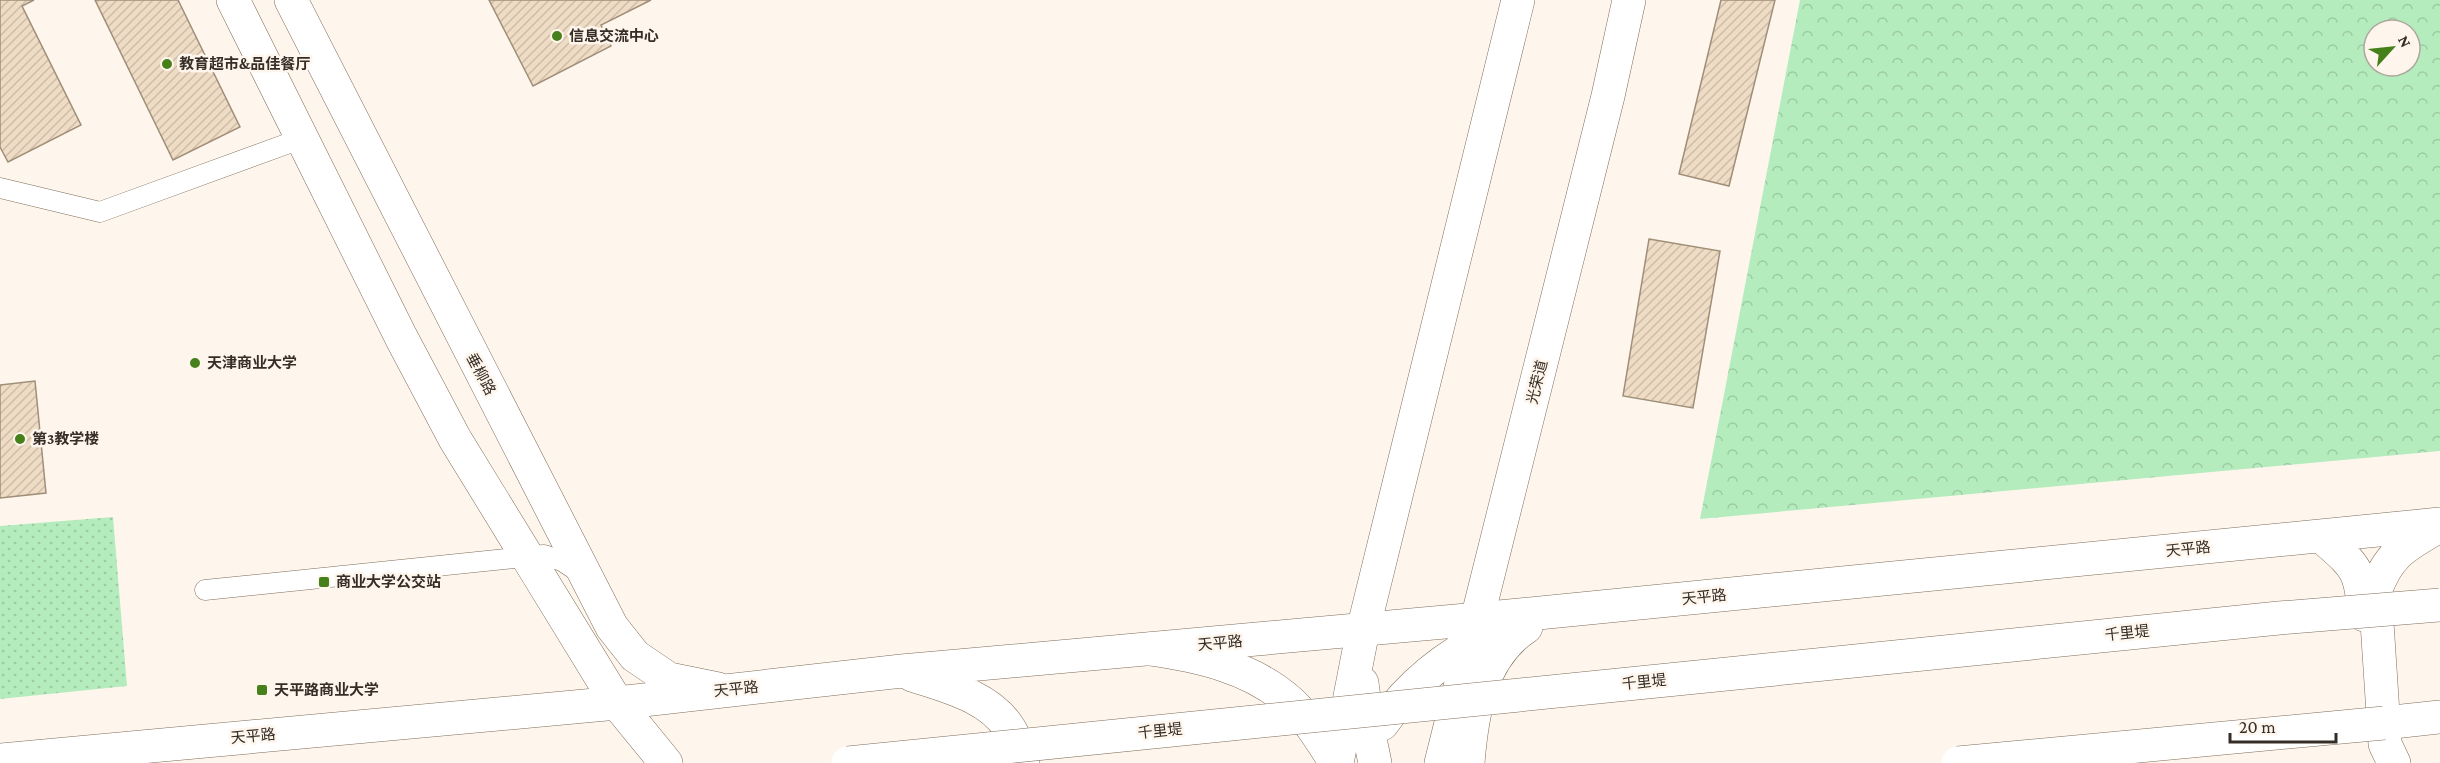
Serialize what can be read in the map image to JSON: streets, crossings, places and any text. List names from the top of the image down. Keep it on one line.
{"streets":{"main road":["垂柳路","光荣道","天平路","千里堤"]},"crossings":[["垂柳路","天平路"],["光荣道","天平路"]],"places":{"other":["信息交流中心","教育超市&品佳餐厅","天津商业大学","第3教学楼"],"transit":["商业大学公交站","天平路商业大学"]},"scale_bar":"20 m","north":"top right"}
